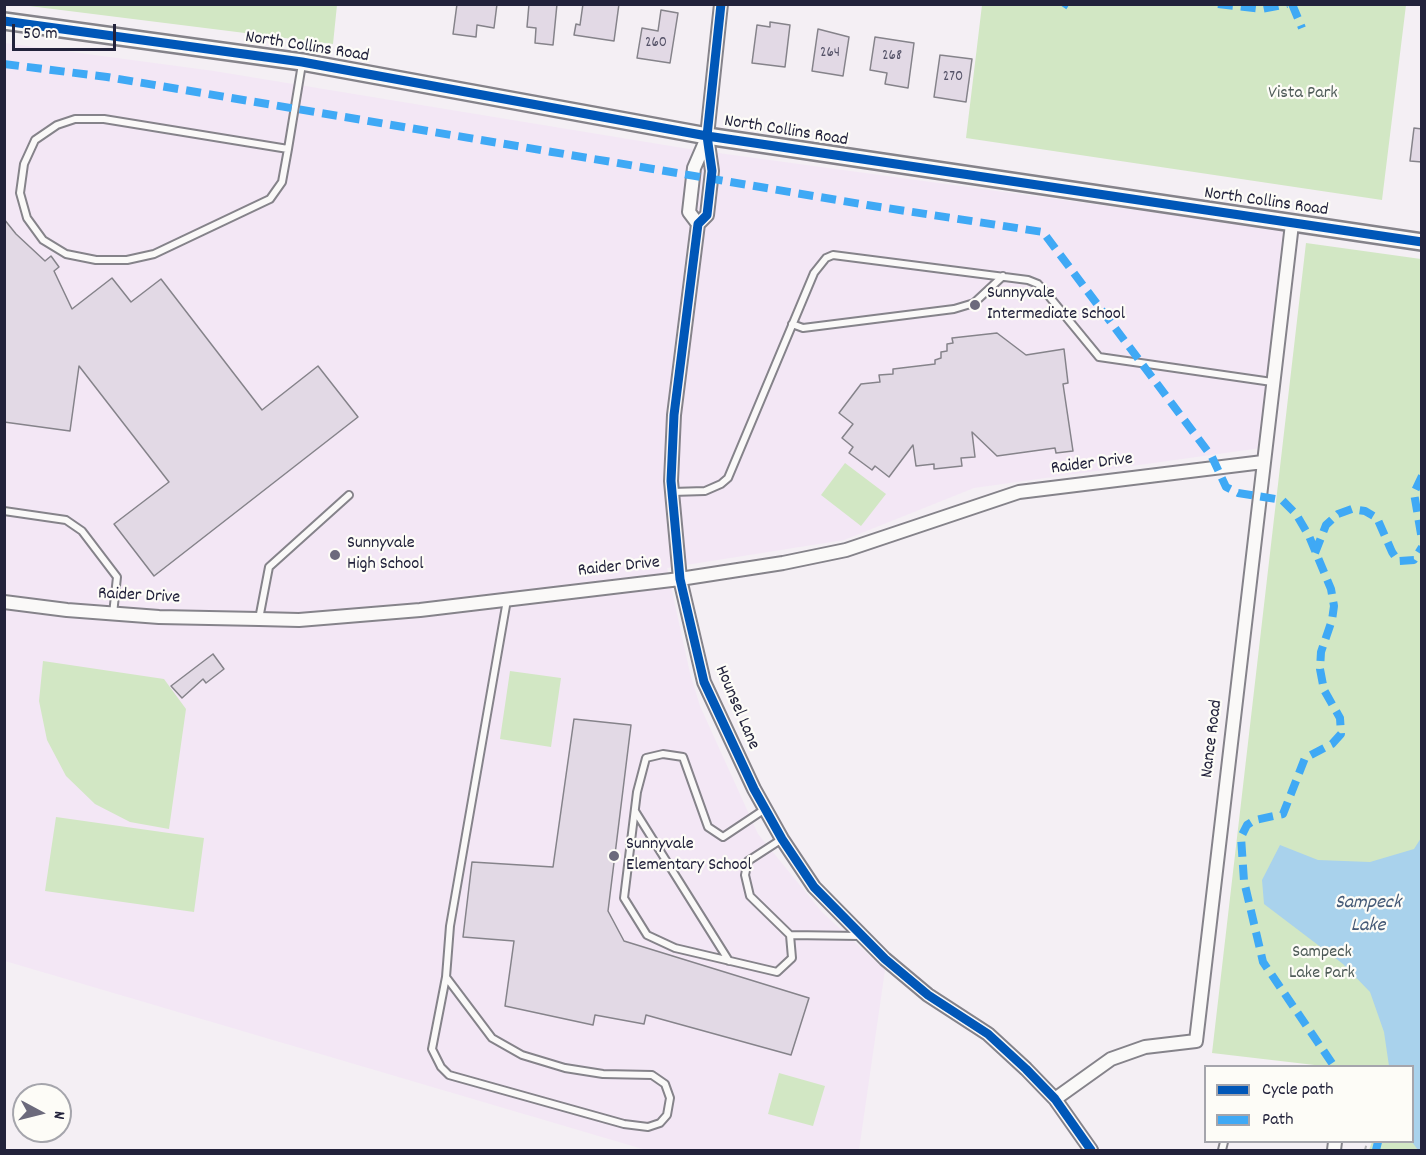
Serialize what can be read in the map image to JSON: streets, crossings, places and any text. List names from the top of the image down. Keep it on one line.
{"streets":{"street":["North Collins Road","Raider Drive","Hounsel Lane","Nance Road"]},"crossings":[["North Collins Road","Hounsel Lane"],["North Collins Road","Nance Road"],["Raider Drive","Hounsel Lane"],["Raider Drive","Nance Road"],["Hounsel Lane","Nance Road"]],"water":["Sampeck Lake"],"parks":["Vista Park","Sampeck Lake Park"],"places":["Sunnyvale Intermediate School","Sunnyvale High School","Sunnyvale Elementary School"],"house_numbers":["260","264","268","270"],"legend":["Cycle path","Path"],"scale_bar":"50 m","north":"right"}
